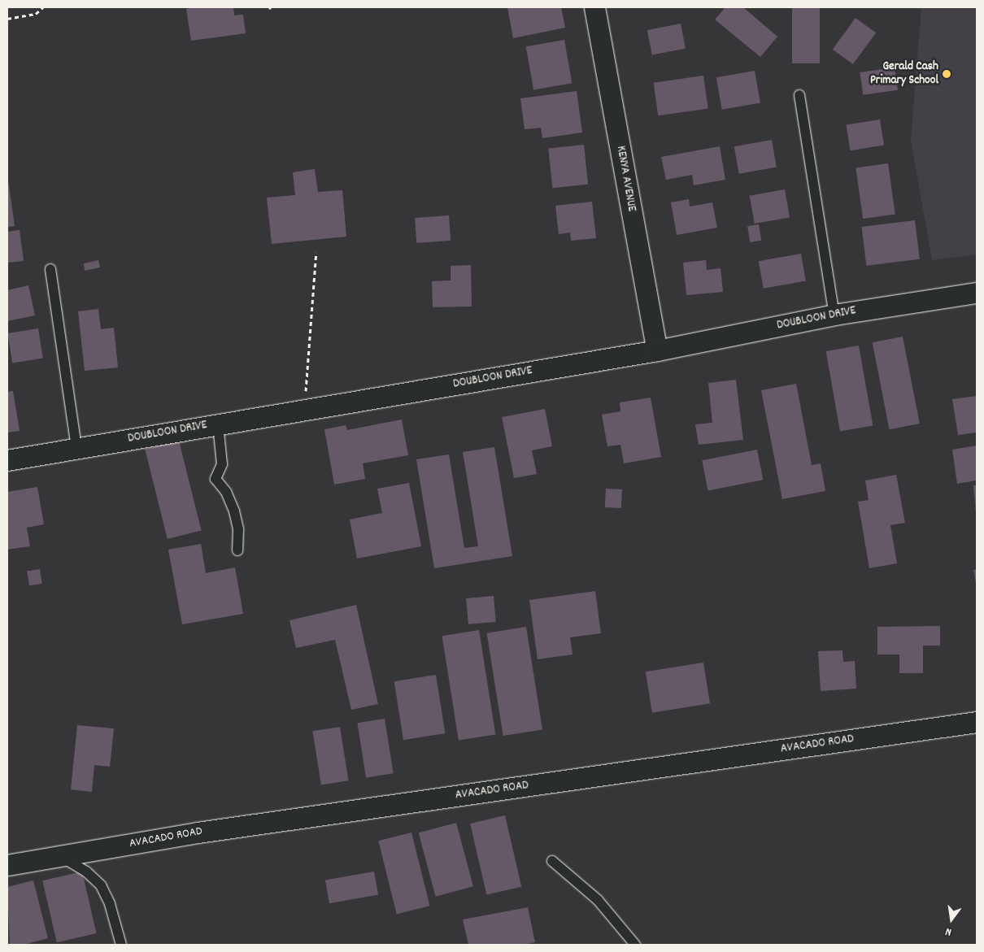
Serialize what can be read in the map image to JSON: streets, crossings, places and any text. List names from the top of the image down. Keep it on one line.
{"streets":{"street":["KENYA AVENUE","DOUBLOON DRIVE","AVACADO ROAD"]},"crossings":[["KENYA AVENUE","DOUBLOON DRIVE"]],"places":["Gerald Cash Primary School"],"north":"bottom"}
